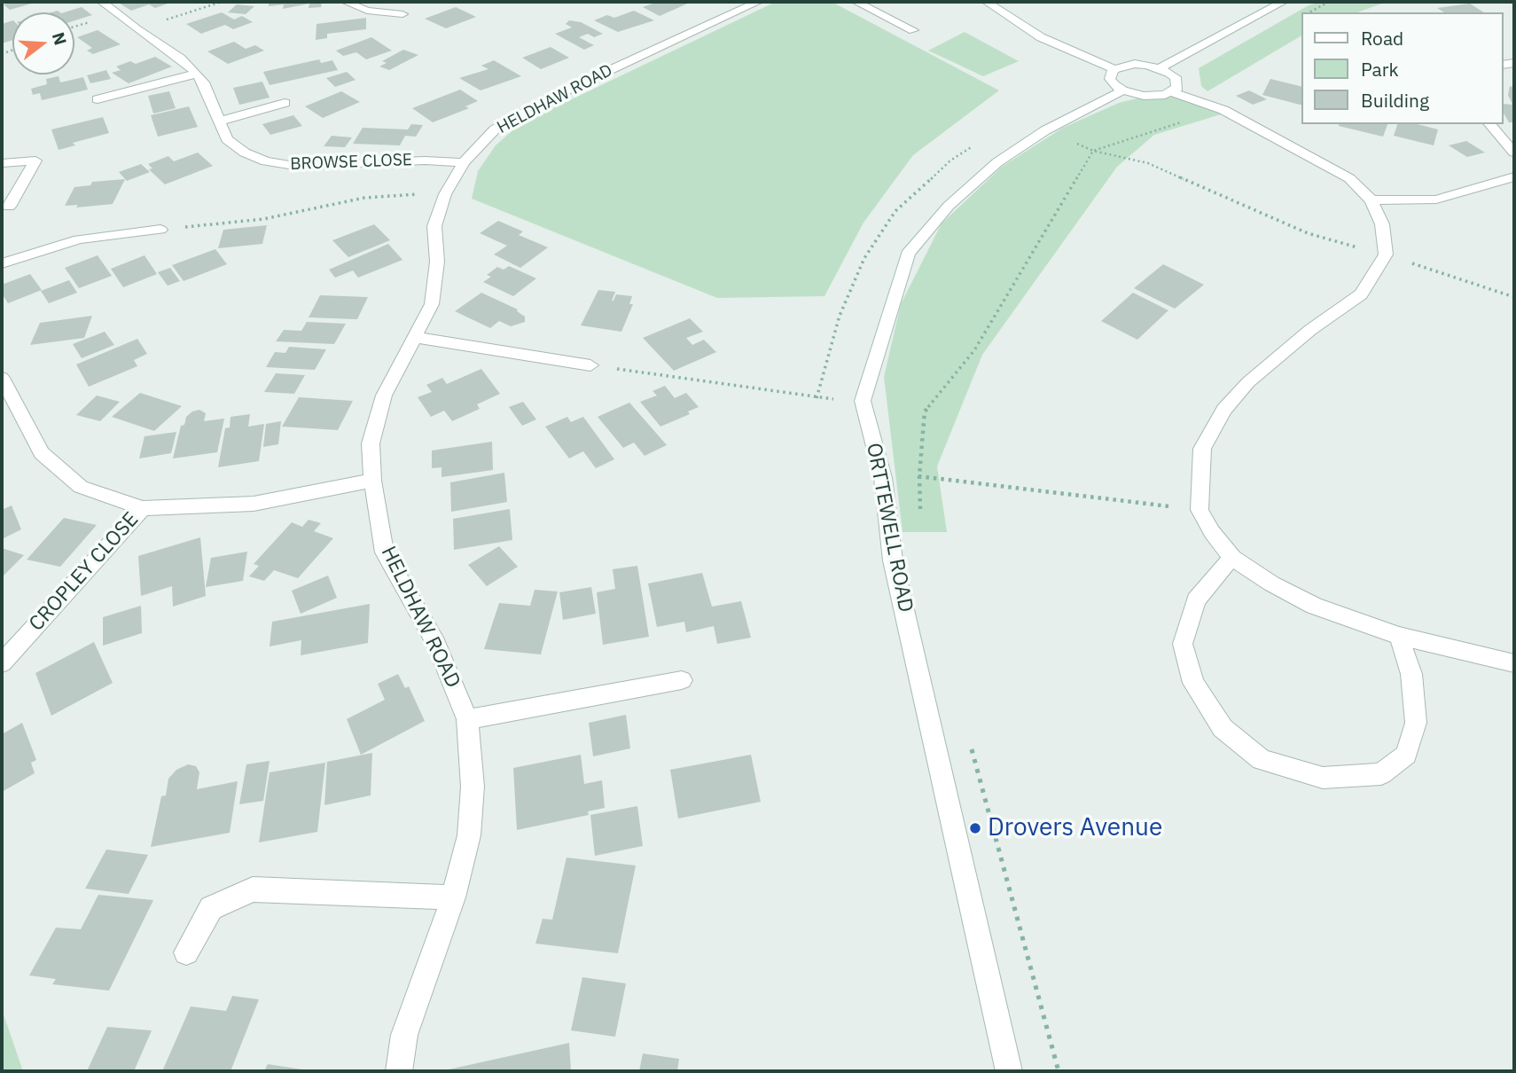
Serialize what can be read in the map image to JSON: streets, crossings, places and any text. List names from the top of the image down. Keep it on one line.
{"streets":{"street":["HELDHAW ROAD","BROWSE CLOSE","ORTTEWELL ROAD","CROPLEY CLOSE"]},"crossings":[["HELDHAW ROAD","BROWSE CLOSE"],["HELDHAW ROAD","CROPLEY CLOSE"]],"places":["Drovers Avenue"],"legend":["Road","Park","Building"],"north":"right"}
